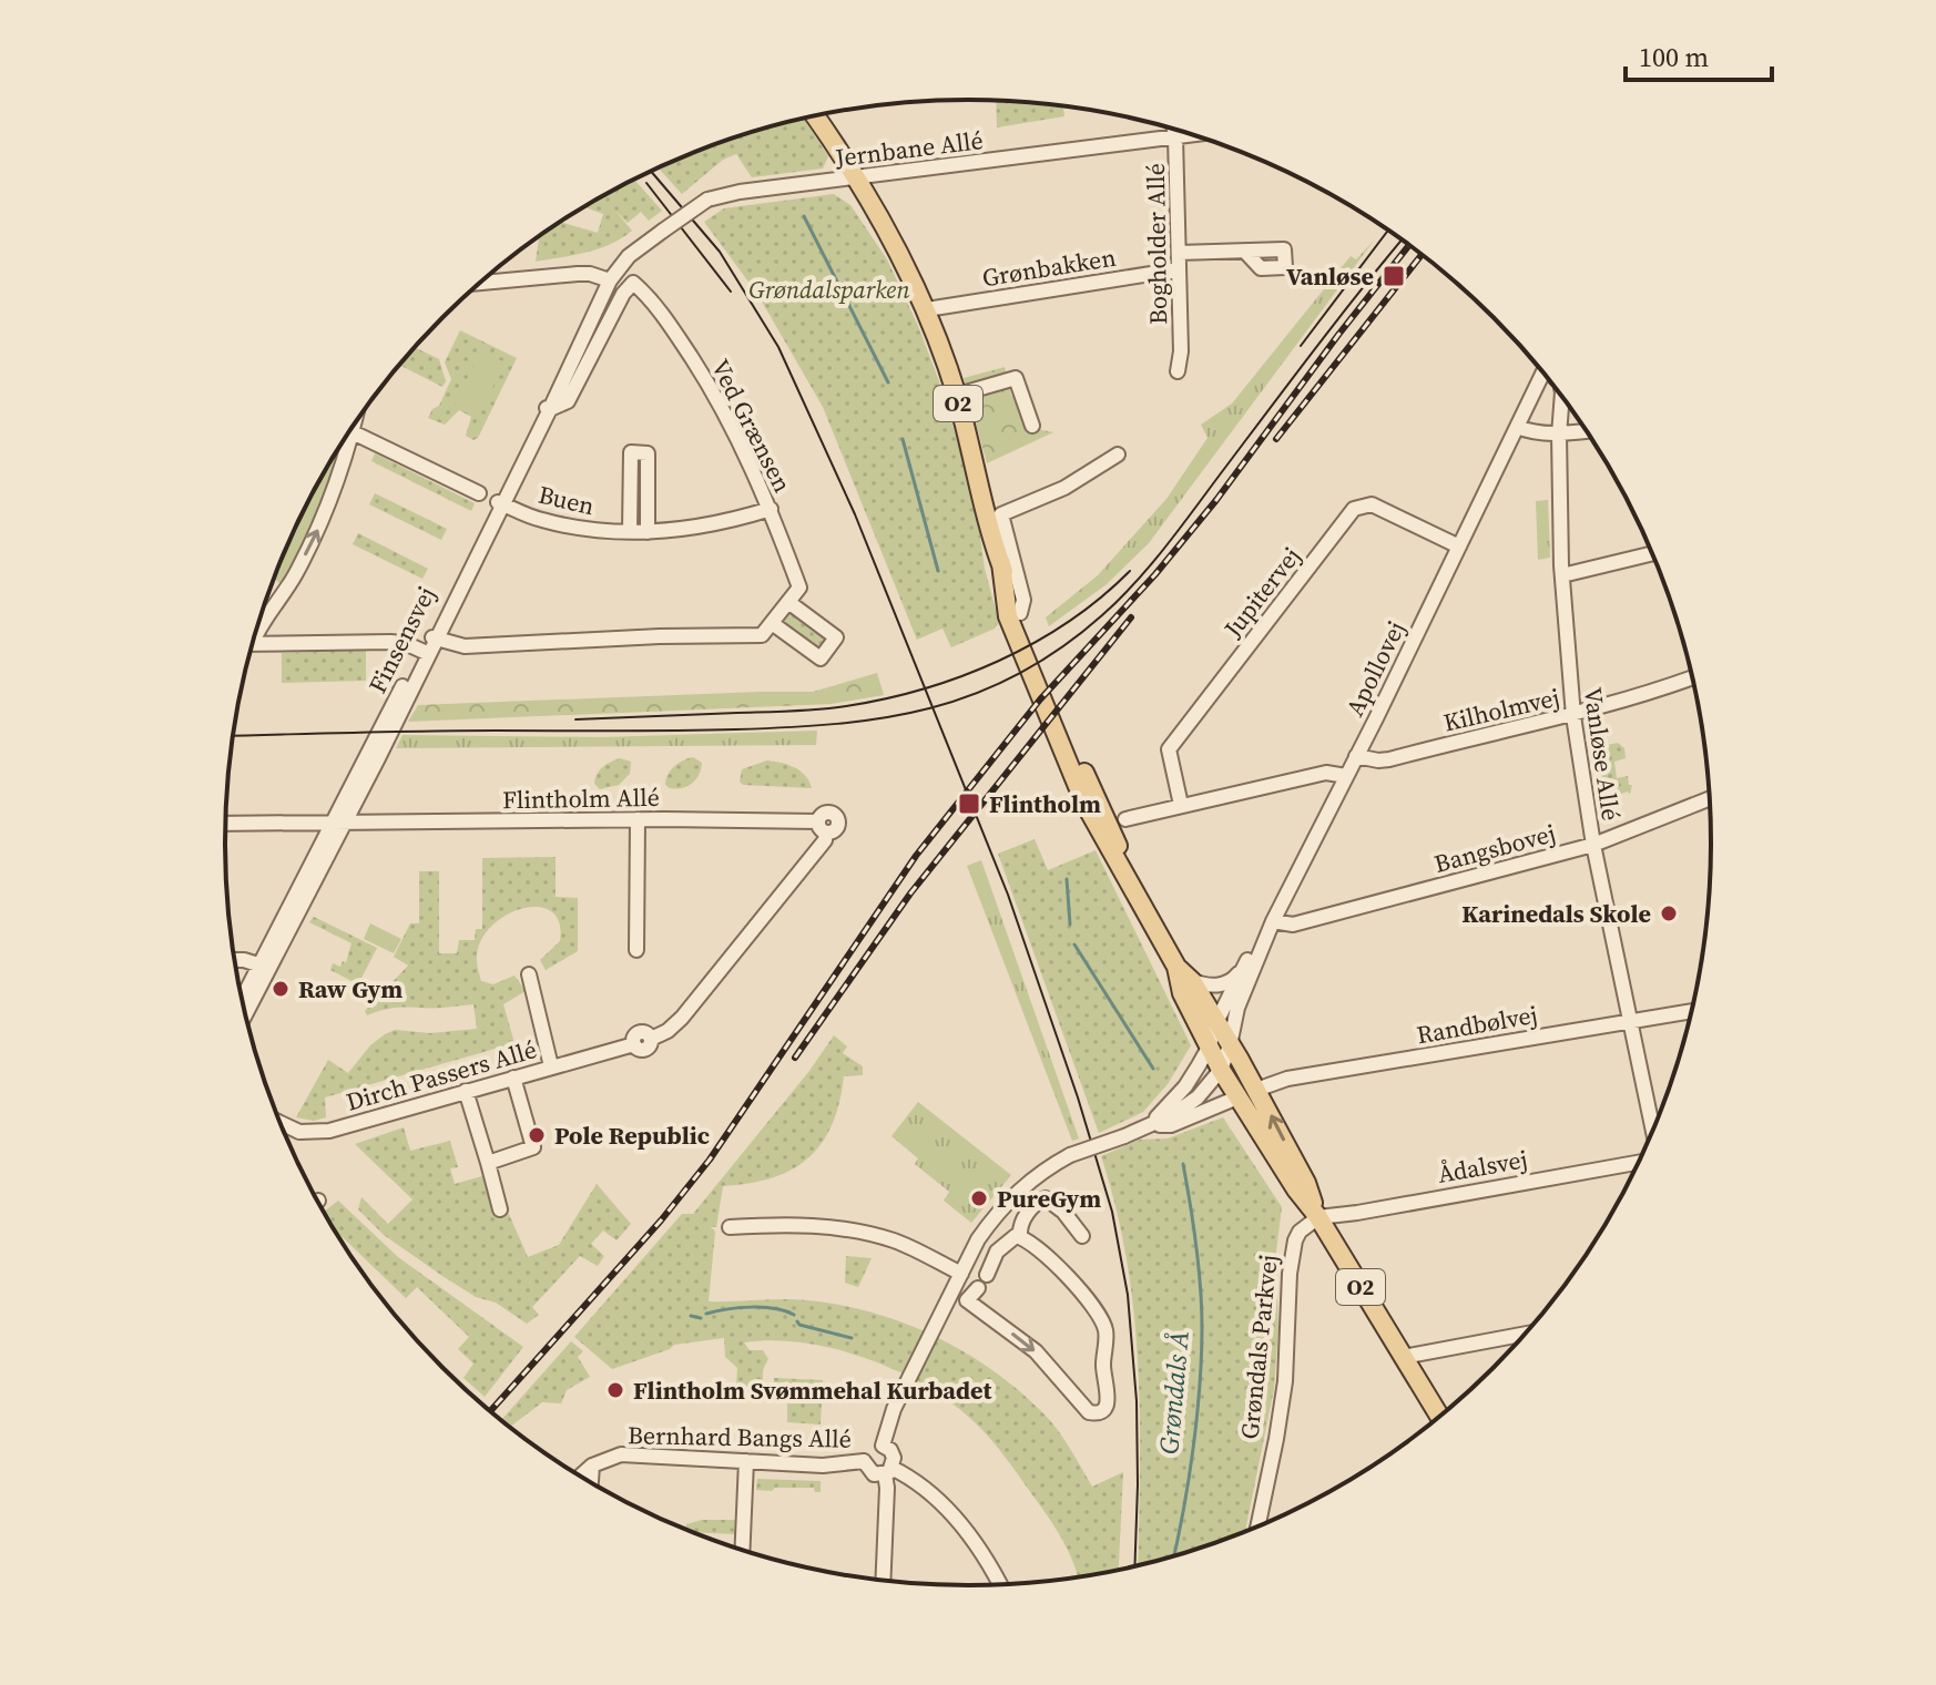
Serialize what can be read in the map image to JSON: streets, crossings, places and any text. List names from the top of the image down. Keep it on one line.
{"streets":{"main road":["O2"],"street":["Jernbane Allé","Bogholder Allé","Grønbakken","Ved Grænsen","Buen","Jupitervej","Finsensvej","Apollovej","Kilholmvej","Vanløse Allé","Flintholm Allé","Bangsbovej","Randbølvej","Dirch Passers Allé","Ådalsvej","Grøndals Parkvej","Bernhard Bangs Allé"]},"crossings":[["Jernbane Allé","Bogholder Allé"],["Jernbane Allé","O2"],["Jernbane Allé","Finsensvej"],["Bogholder Allé","Grønbakken"],["Grønbakken","O2"],["O2","Apollovej"],["O2","Randbølvej"],["O2","Ådalsvej"],["O2","Grøndals Parkvej"],["Ved Grænsen","Buen"],["Ved Grænsen","Finsensvej"],["Buen","Finsensvej"],["Jupitervej","Apollovej"],["Finsensvej","Flintholm Allé"],["Apollovej","Kilholmvej"],["Apollovej","Bangsbovej"],["Kilholmvej","Vanløse Allé"],["Vanløse Allé","Bangsbovej"],["Vanløse Allé","Randbølvej"],["Flintholm Allé","Dirch Passers Allé"],["Ådalsvej","Grøndals Parkvej"]],"water":["Grøndals Å"],"parks":["Grøndalsparken"],"places":{"transit":["Vanløse","Flintholm"],"other":["Karinedals Skole","Raw Gym","Pole Republic","PureGym","Flintholm Svømmehal Kurbadet"]},"scale_bar":"100 m"}
